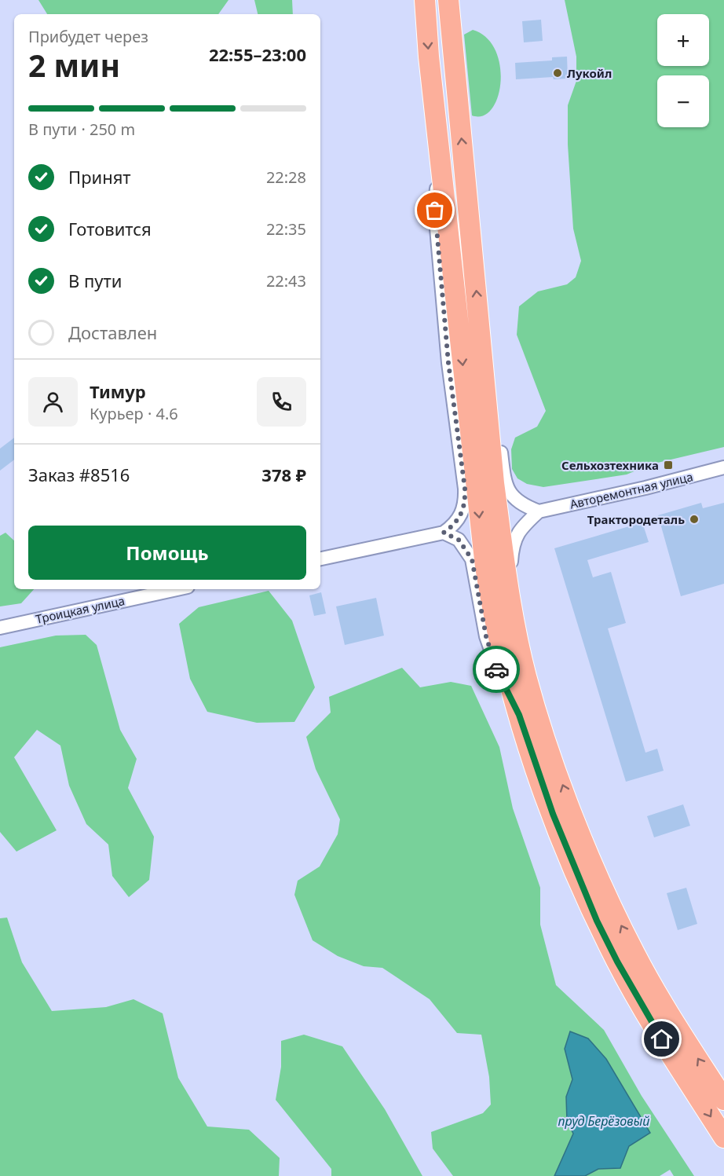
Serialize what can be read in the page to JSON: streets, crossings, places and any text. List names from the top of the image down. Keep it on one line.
{"streets":{"street":["Авторемонтная улица","Троицкая улица"]},"water":["пруд Берёзовый"],"places":{"other":["Лукойл","Трактородеталь"],"transit":["Сельхозтехника"]},"page":{"map_buttons":["+","−"],"heading":["2 мин","Прибудет через","22:55–23:00"],"panel":["Тимур","Курьер · 4.6","Заказ #8516","378 ₽"],"bar":"В пути · 250 m","list":[["Принят","22:28"],["Готовится","22:35"],["В пути","22:43"],"Доставлен"],"buttons":"Помощь"}}
